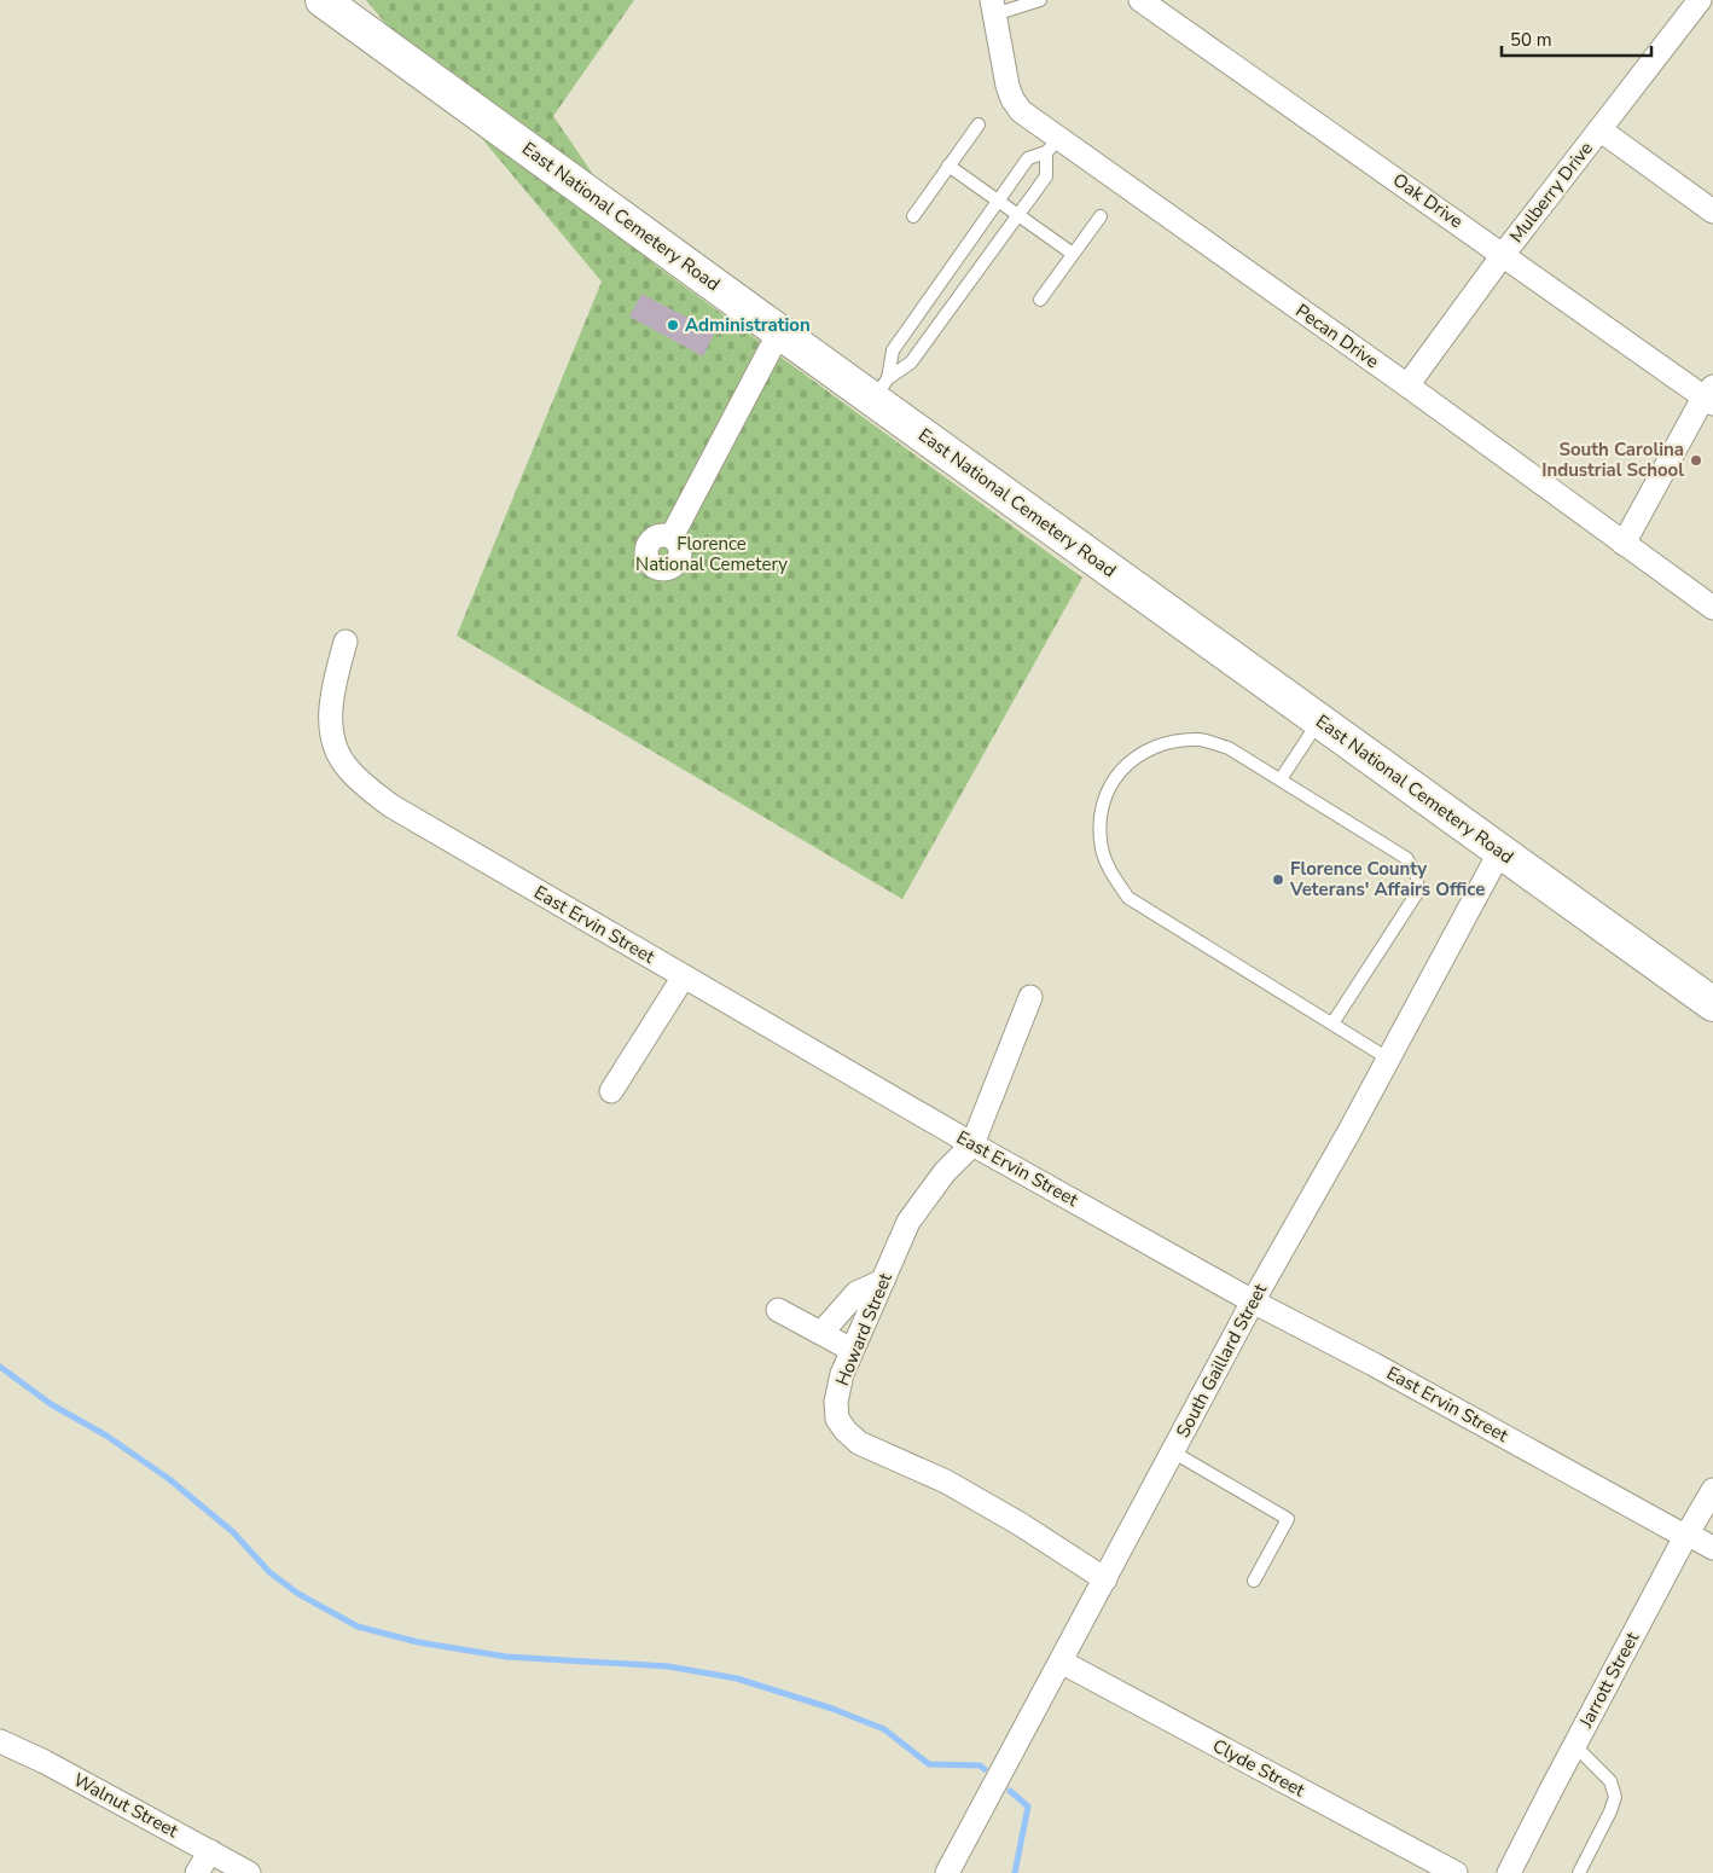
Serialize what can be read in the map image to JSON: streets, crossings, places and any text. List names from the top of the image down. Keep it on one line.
{"streets":{"street":["Mulberry Drive","Oak Drive","East National Cemetery Road","Pecan Drive","East Ervin Street","Howard Street","South Gaillard Street","Jarrott Street","Clyde Street","Walnut Street"]},"crossings":[["Mulberry Drive","Oak Drive"],["Mulberry Drive","Pecan Drive"],["East National Cemetery Road","South Gaillard Street"],["East Ervin Street","Howard Street"],["East Ervin Street","South Gaillard Street"],["East Ervin Street","Jarrott Street"],["Howard Street","South Gaillard Street"],["South Gaillard Street","Clyde Street"]],"parks":["Florence National Cemetery"],"places":["Administration","South Carolina Industrial School","Florence County Veterans' Affairs Office"],"scale_bar":"50 m"}
